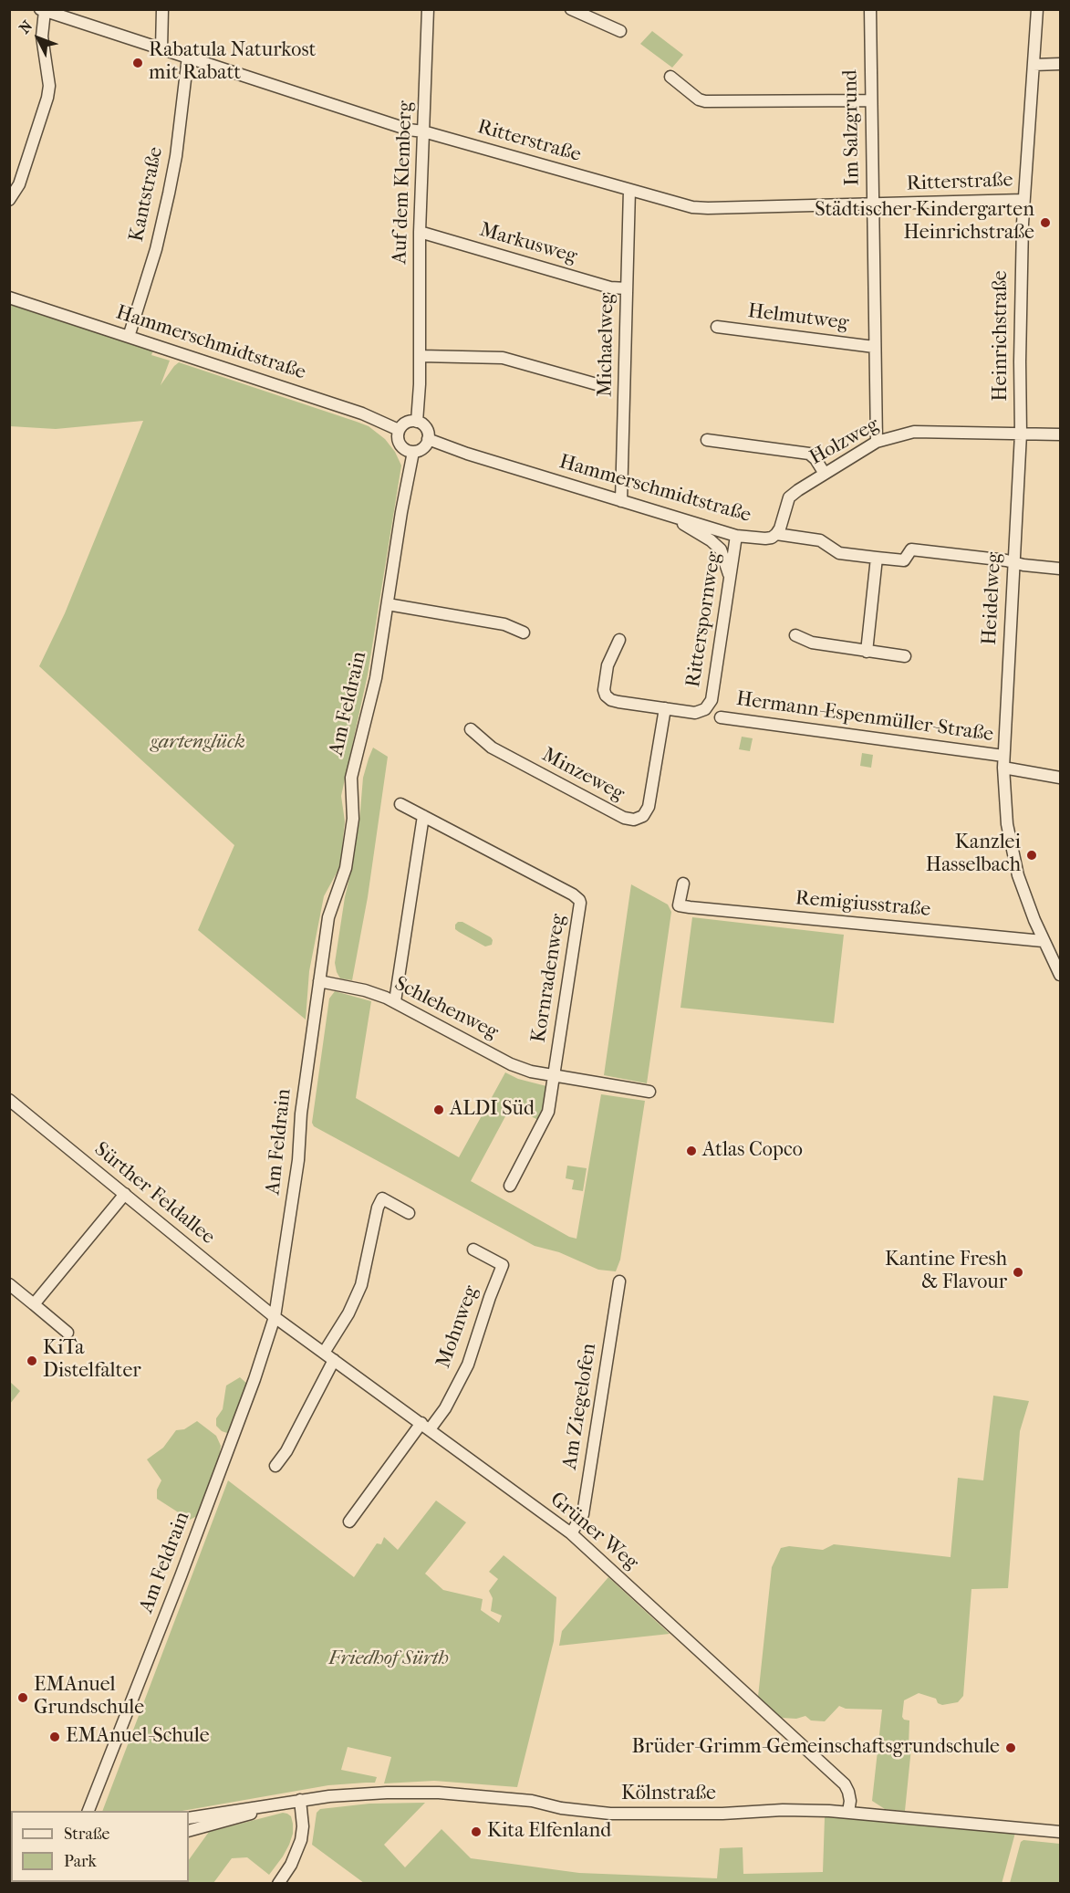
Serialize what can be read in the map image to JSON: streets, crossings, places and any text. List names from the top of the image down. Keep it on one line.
{"streets":{"street":["Im Salzgrund","Ritterstraße","Auf dem Klemberg","Kantstraße","Markusweg","Helmutweg","Heinrichstraße","Hammerschmidtstraße","Michaelweg","Holzweg","Heidelweg","Ritterspornweg","Am Feldrain","Hermann-Espenmüller-Straße","Minzeweg","Remigiusstraße","Kornradenweg","Schlehenweg","Sürther Feldallee","Mohnweg","Am Ziegelofen","Grüner Weg","Kölnstraße"]},"crossings":[["Im Salzgrund","Ritterstraße"],["Im Salzgrund","Helmutweg"],["Im Salzgrund","Holzweg"],["Ritterstraße","Auf dem Klemberg"],["Ritterstraße","Kantstraße"],["Ritterstraße","Heinrichstraße"],["Ritterstraße","Michaelweg"],["Auf dem Klemberg","Markusweg"],["Auf dem Klemberg","Hammerschmidtstraße"],["Auf dem Klemberg","Am Feldrain"],["Kantstraße","Hammerschmidtstraße"],["Markusweg","Michaelweg"],["Heinrichstraße","Holzweg"],["Heinrichstraße","Heidelweg"],["Hammerschmidtstraße","Michaelweg"],["Hammerschmidtstraße","Holzweg"],["Hammerschmidtstraße","Heidelweg"],["Hammerschmidtstraße","Ritterspornweg"],["Hammerschmidtstraße","Am Feldrain"],["Holzweg","Heidelweg"],["Heidelweg","Hermann-Espenmüller-Straße"],["Heidelweg","Remigiusstraße"],["Ritterspornweg","Minzeweg"],["Am Feldrain","Schlehenweg"],["Am Feldrain","Sürther Feldallee"],["Am Feldrain","Grüner Weg"],["Kornradenweg","Schlehenweg"],["Sürther Feldallee","Grüner Weg"],["Mohnweg","Grüner Weg"],["Am Ziegelofen","Grüner Weg"],["Grüner Weg","Kölnstraße"]],"parks":["gartenglück","Friedhof Sürth"],"places":["Rabatula Naturkost mit Rabatt","Städtischer Kindergarten Heinrichstraße","Kanzlei Hasselbach","ALDI Süd","Atlas Copco","Kantine Fresh & Flavour","KiTa Distelfalter","EMAnuel Grundschule","EMAnuel-Schule","Brüder-Grimm-Gemeinschaftsgrundschule","Kita Elfenland"],"legend":["Straße","Park"],"north":"top left"}
